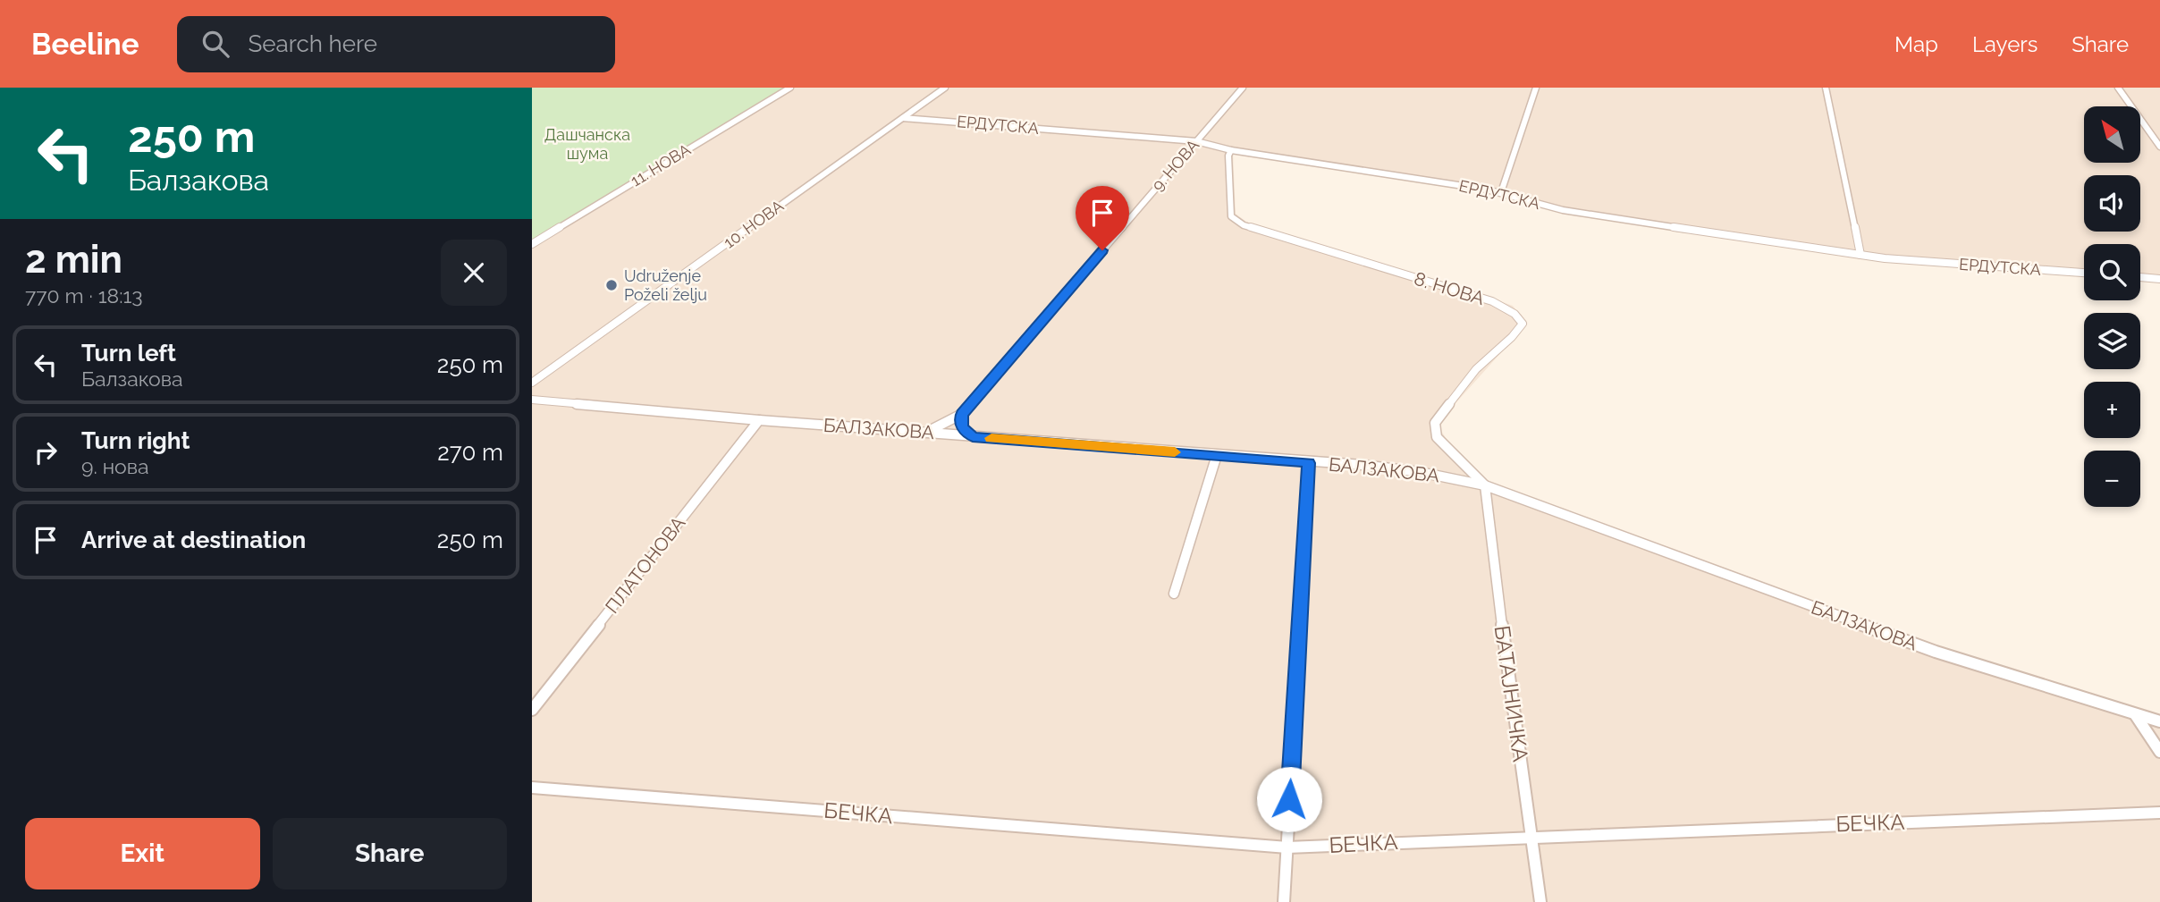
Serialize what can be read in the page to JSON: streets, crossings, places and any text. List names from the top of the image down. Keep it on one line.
{"streets":{"street":["ЕРДУТСКА","11. НОВА","9. НОВА","10. НОВА","8. НОВА","БАЛЗАКОВА","ПЛАТОНОВА","БАТАЈНИЧКА","БЕЧКА"]},"crossings":[["ЕРДУТСКА","9. НОВА"],["ЕРДУТСКА","10. НОВА"],["ЕРДУТСКА","8. НОВА"],["9. НОВА","БАЛЗАКОВА"],["8. НОВА","БАЛЗАКОВА"],["8. НОВА","БАТАЈНИЧКА"],["БАЛЗАКОВА","ПЛАТОНОВА"],["БАЛЗАКОВА","БАТАЈНИЧКА"],["БАТАЈНИЧКА","БЕЧКА"]],"parks":["Дашчанска шума"],"places":["Udruženje Poželi želju"],"north":"top left","page":{"header":"Beeline","search":"Search here","nav":["Map","Layers","Share"],"turn":["250 m","Балзакова"],"map_buttons":["+","−"],"heading":["2 min","770 m · 18:13"],"list":[{"name":"Turn left","note":"Балзакова","value":"250 m"},{"name":"Turn right","note":"9. нова","value":"270 m"},{"name":"Arrive at destination","value":"250 m"}],"buttons":["Exit","Share"]}}
